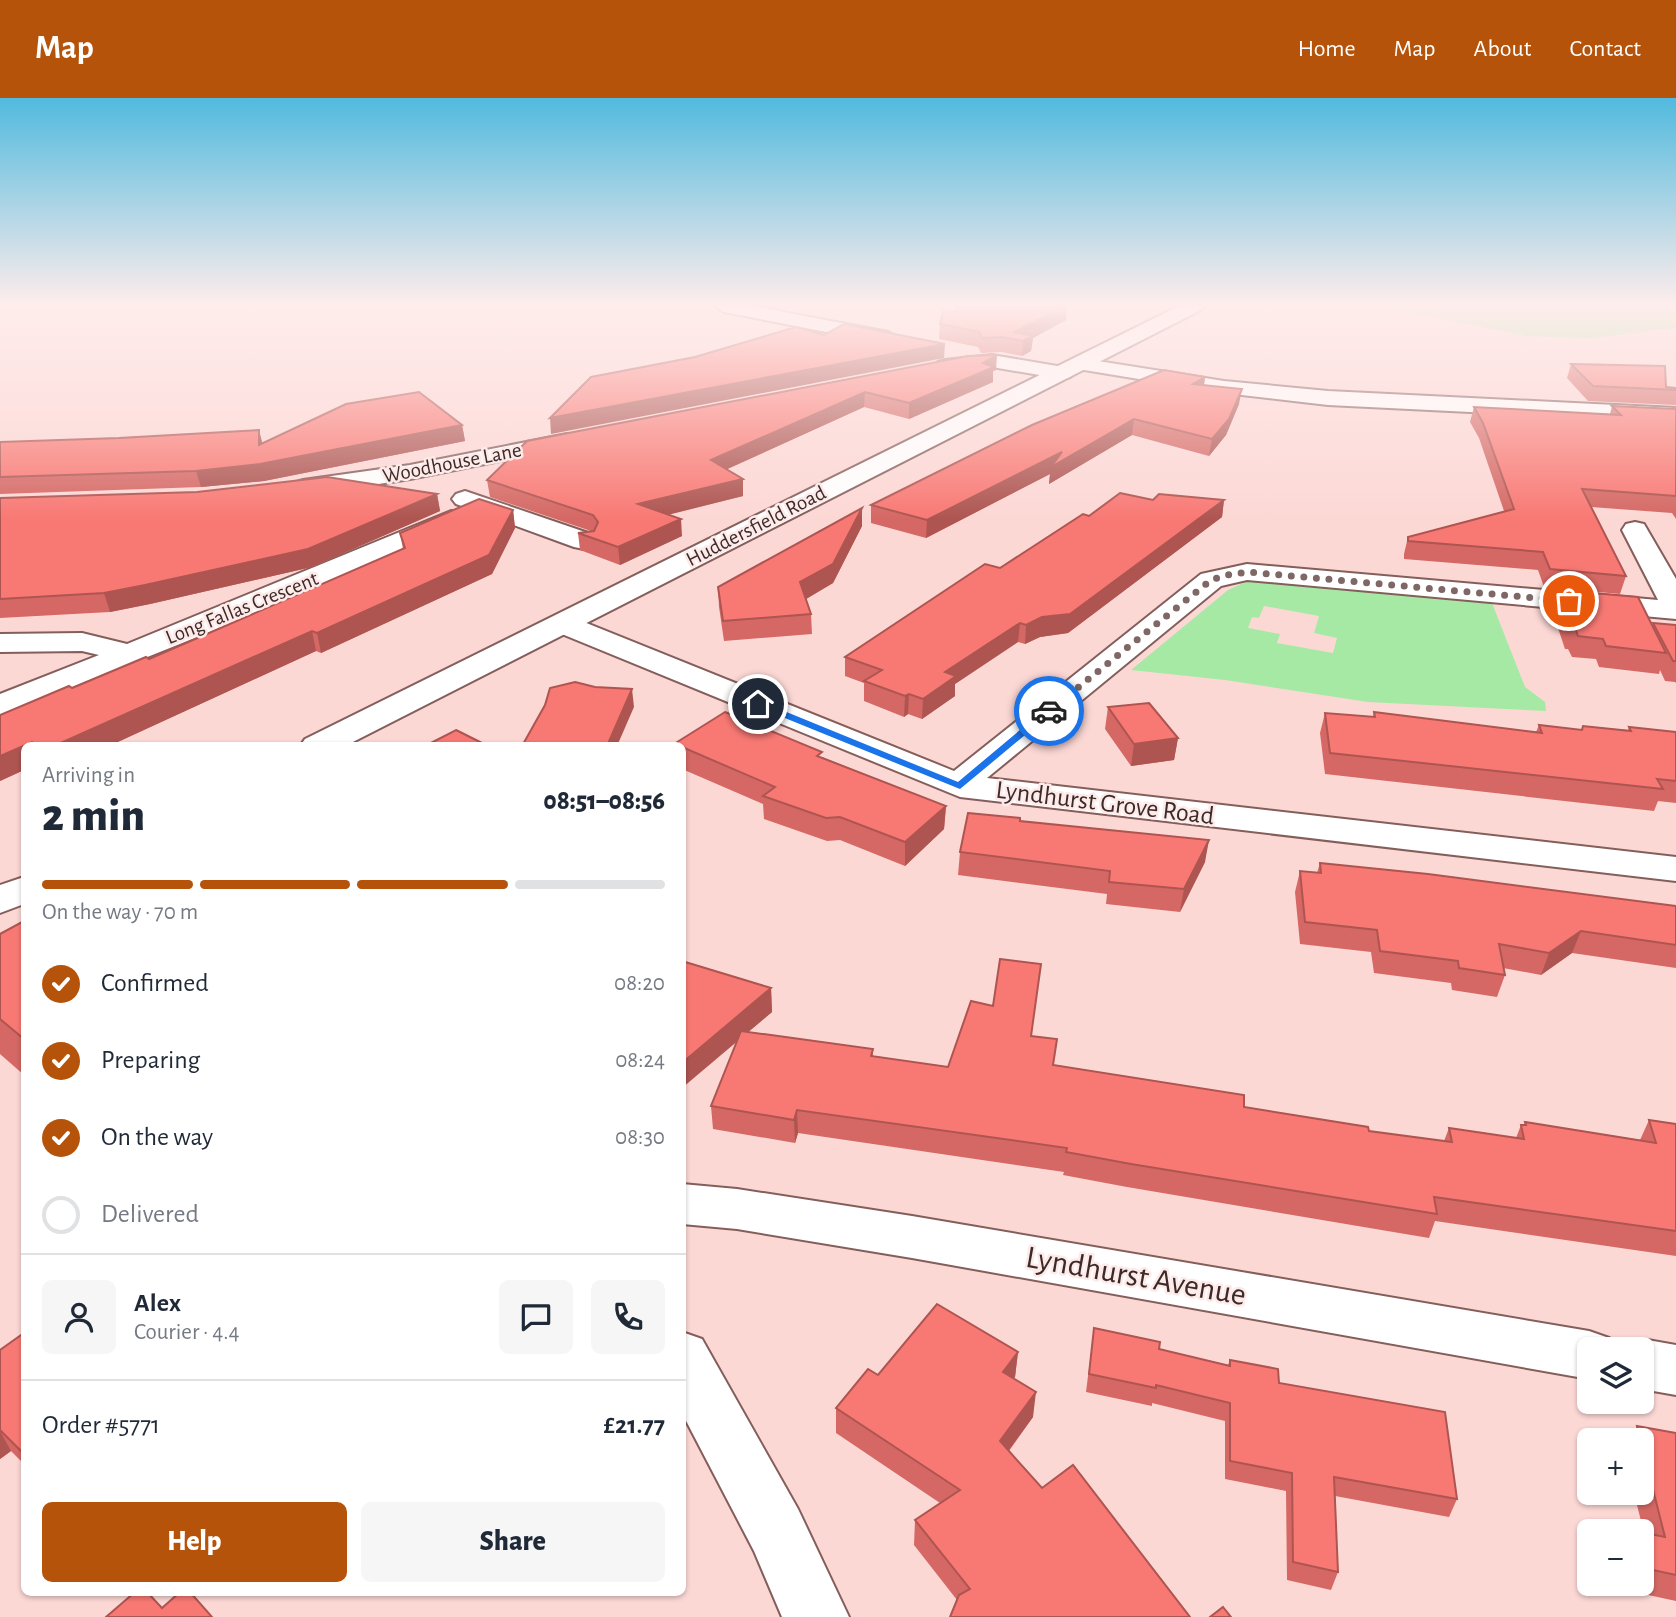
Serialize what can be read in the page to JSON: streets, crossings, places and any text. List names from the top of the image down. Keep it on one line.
{"streets":{"street":["Woodhouse Lane","Huddersfield Road","Long Fallas Crescent","Lyndhurst Grove Road","Lyndhurst Avenue"]},"crossings":[["Huddersfield Road","Lyndhurst Grove Road"]],"page":{"header":"Map","nav":["Home","Map","About","Contact"],"heading":["2 min","Arriving in","08:51–08:56"],"panel":["Alex","Courier · 4.4","Order #5771","£21.77"],"bar":"On the way · 70 m","list":[["Confirmed","08:20"],["Preparing","08:24"],["On the way","08:30"],"Delivered"],"map_buttons":["+","−"],"buttons":["Help","Share"]}}
